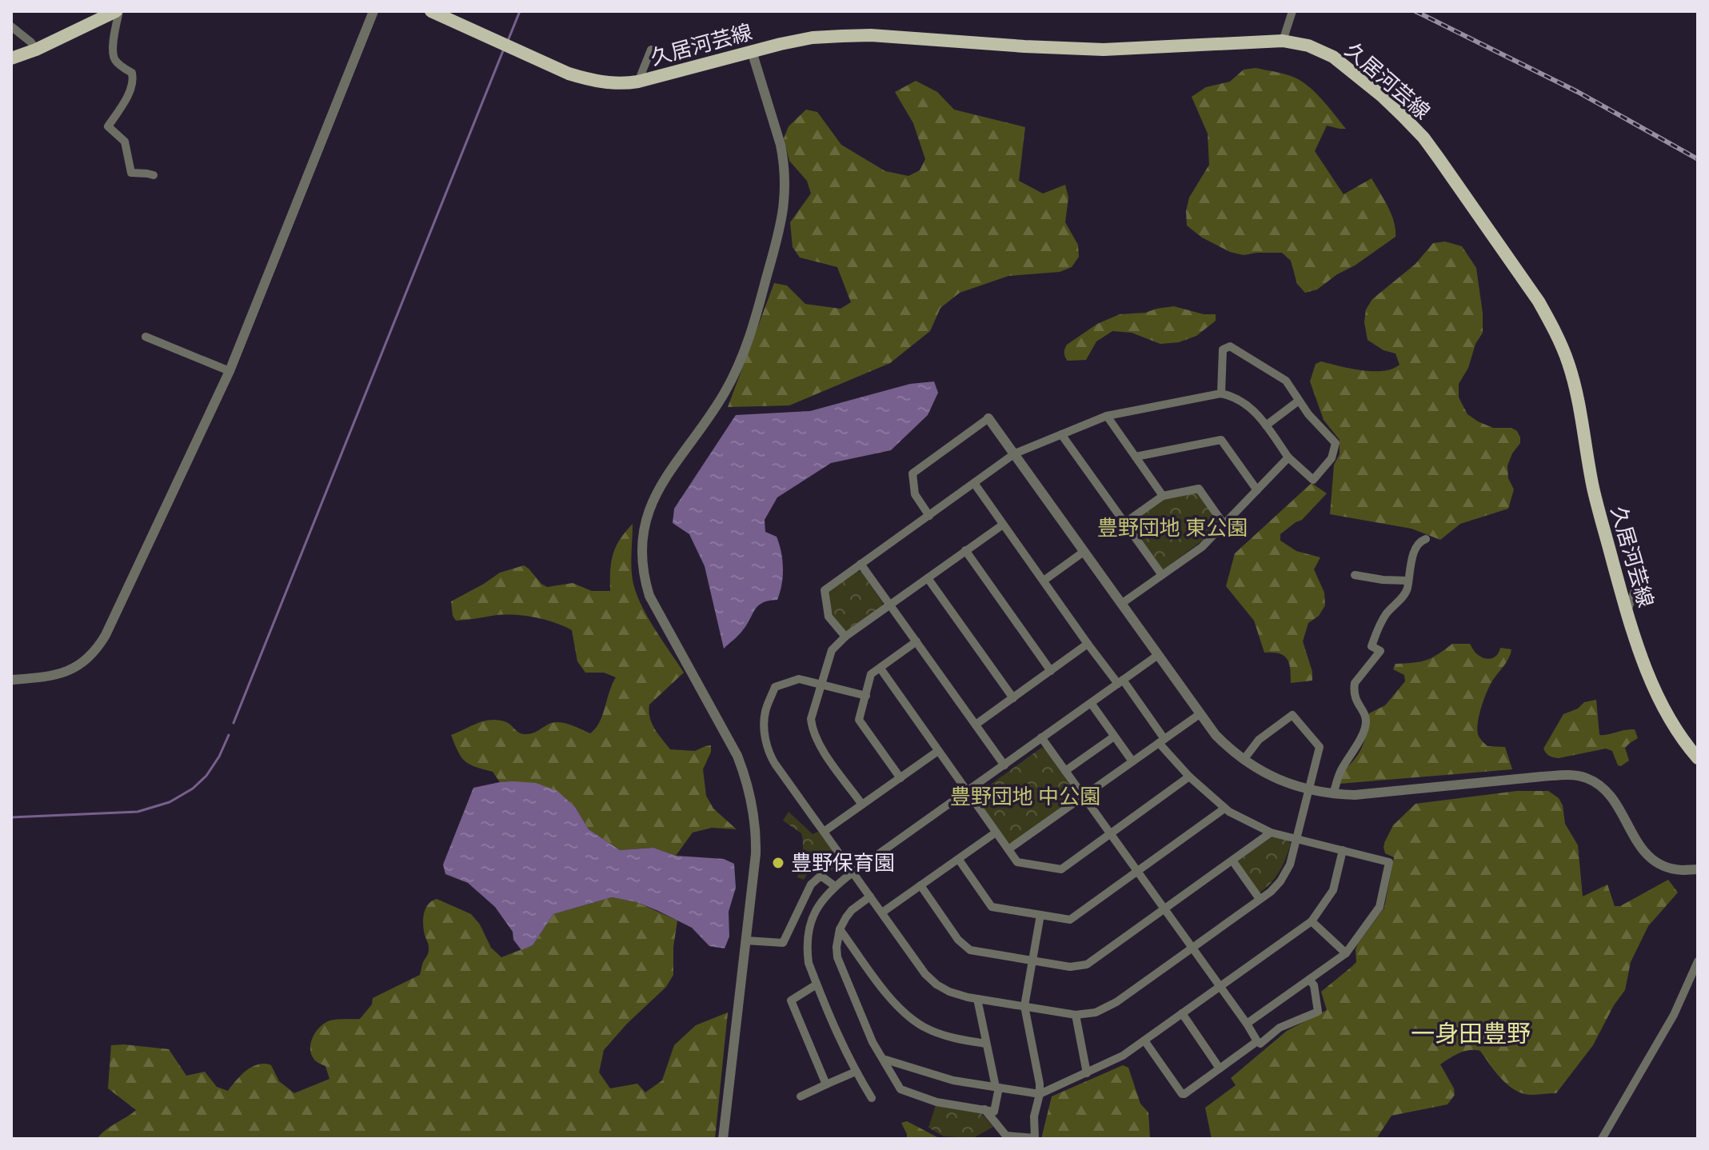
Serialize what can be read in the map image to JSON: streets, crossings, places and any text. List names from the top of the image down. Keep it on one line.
{"streets":{"main road":["久居河芸線"]},"districts":["一身田豊野"],"parks":["豊野団地 東公園","豊野団地 中公園"],"places":["豊野保育園"]}
